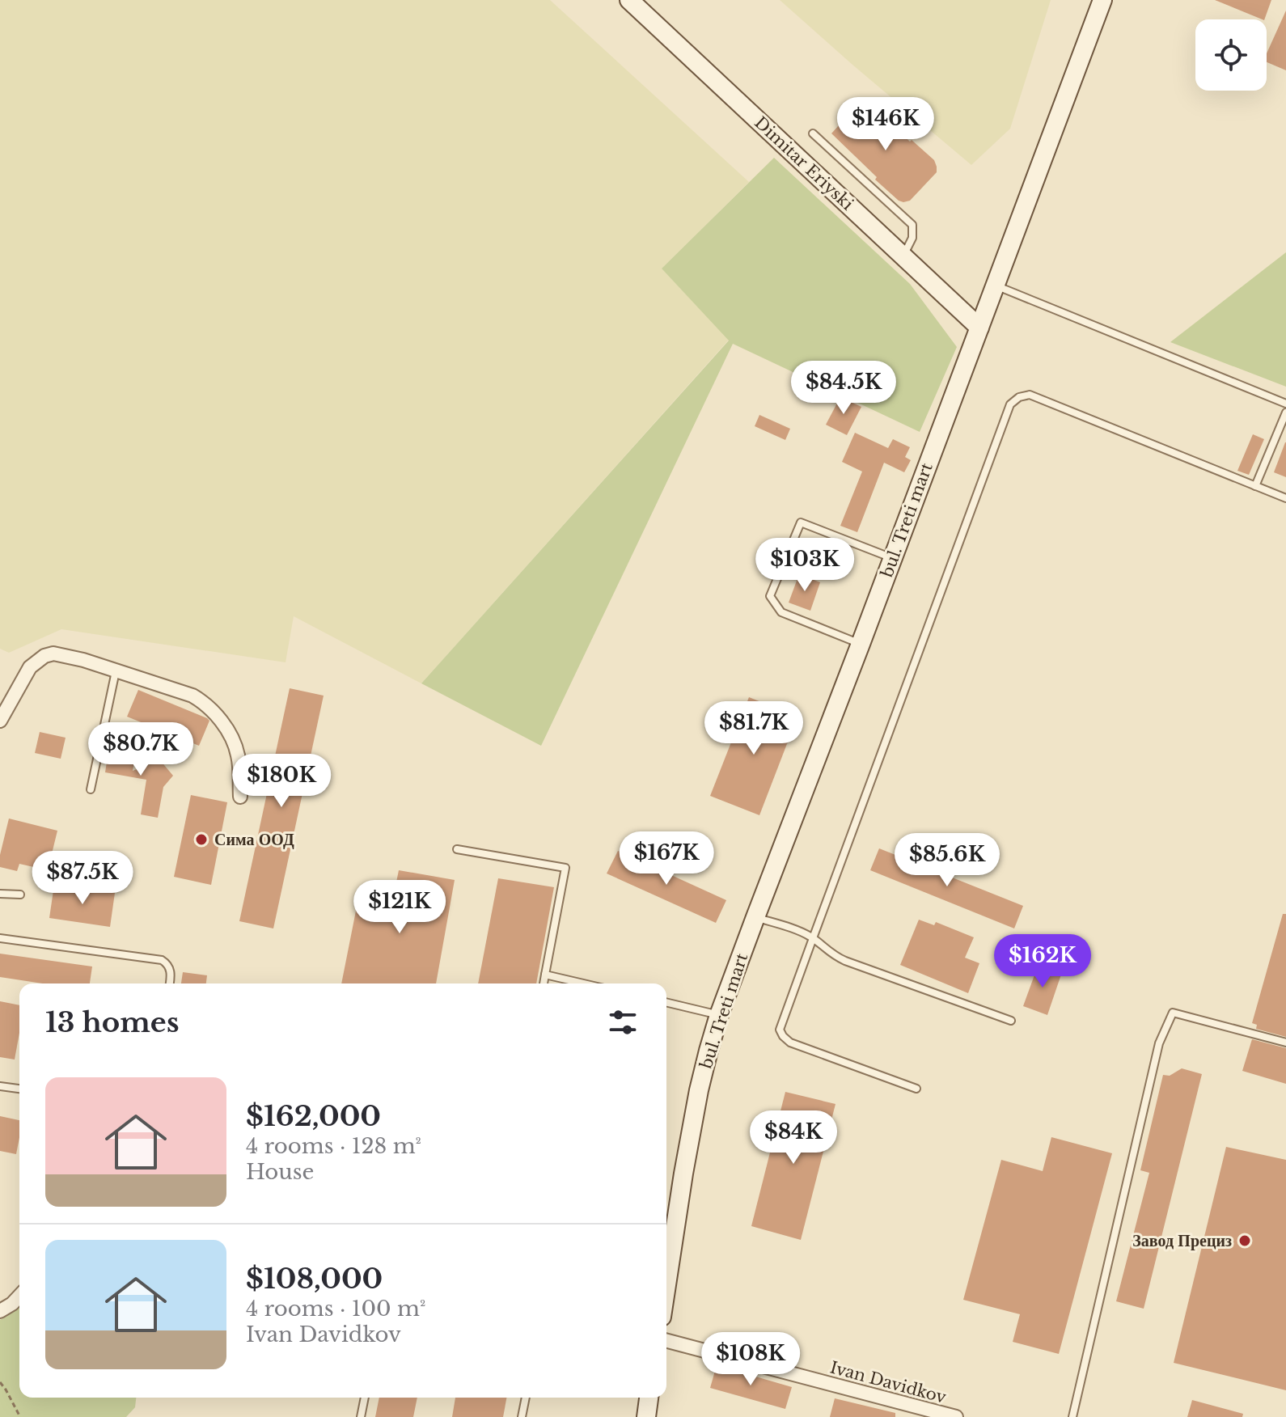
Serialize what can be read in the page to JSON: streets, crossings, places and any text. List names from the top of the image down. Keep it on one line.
{"streets":{"main road":["Dimitar Eriyski","bul. Treti mart"],"street":["Ivan Davidkov"]},"crossings":[["Dimitar Eriyski","bul. Treti mart"]],"places":["Сима ООД","Завод Прециз"],"page":{"price":["$146K","$84.5K","$103K","$81.7K","$80.7K","$180K","$167K","$85.6K","$87.5K","$121K","$162K","$84K","$108K"],"heading":"13 homes","list":[{"name":"$162,000","note":"4 rooms · 128 m² · House"},{"name":"$108,000","note":"4 rooms · 100 m² · Ivan Davidkov"}]}}
